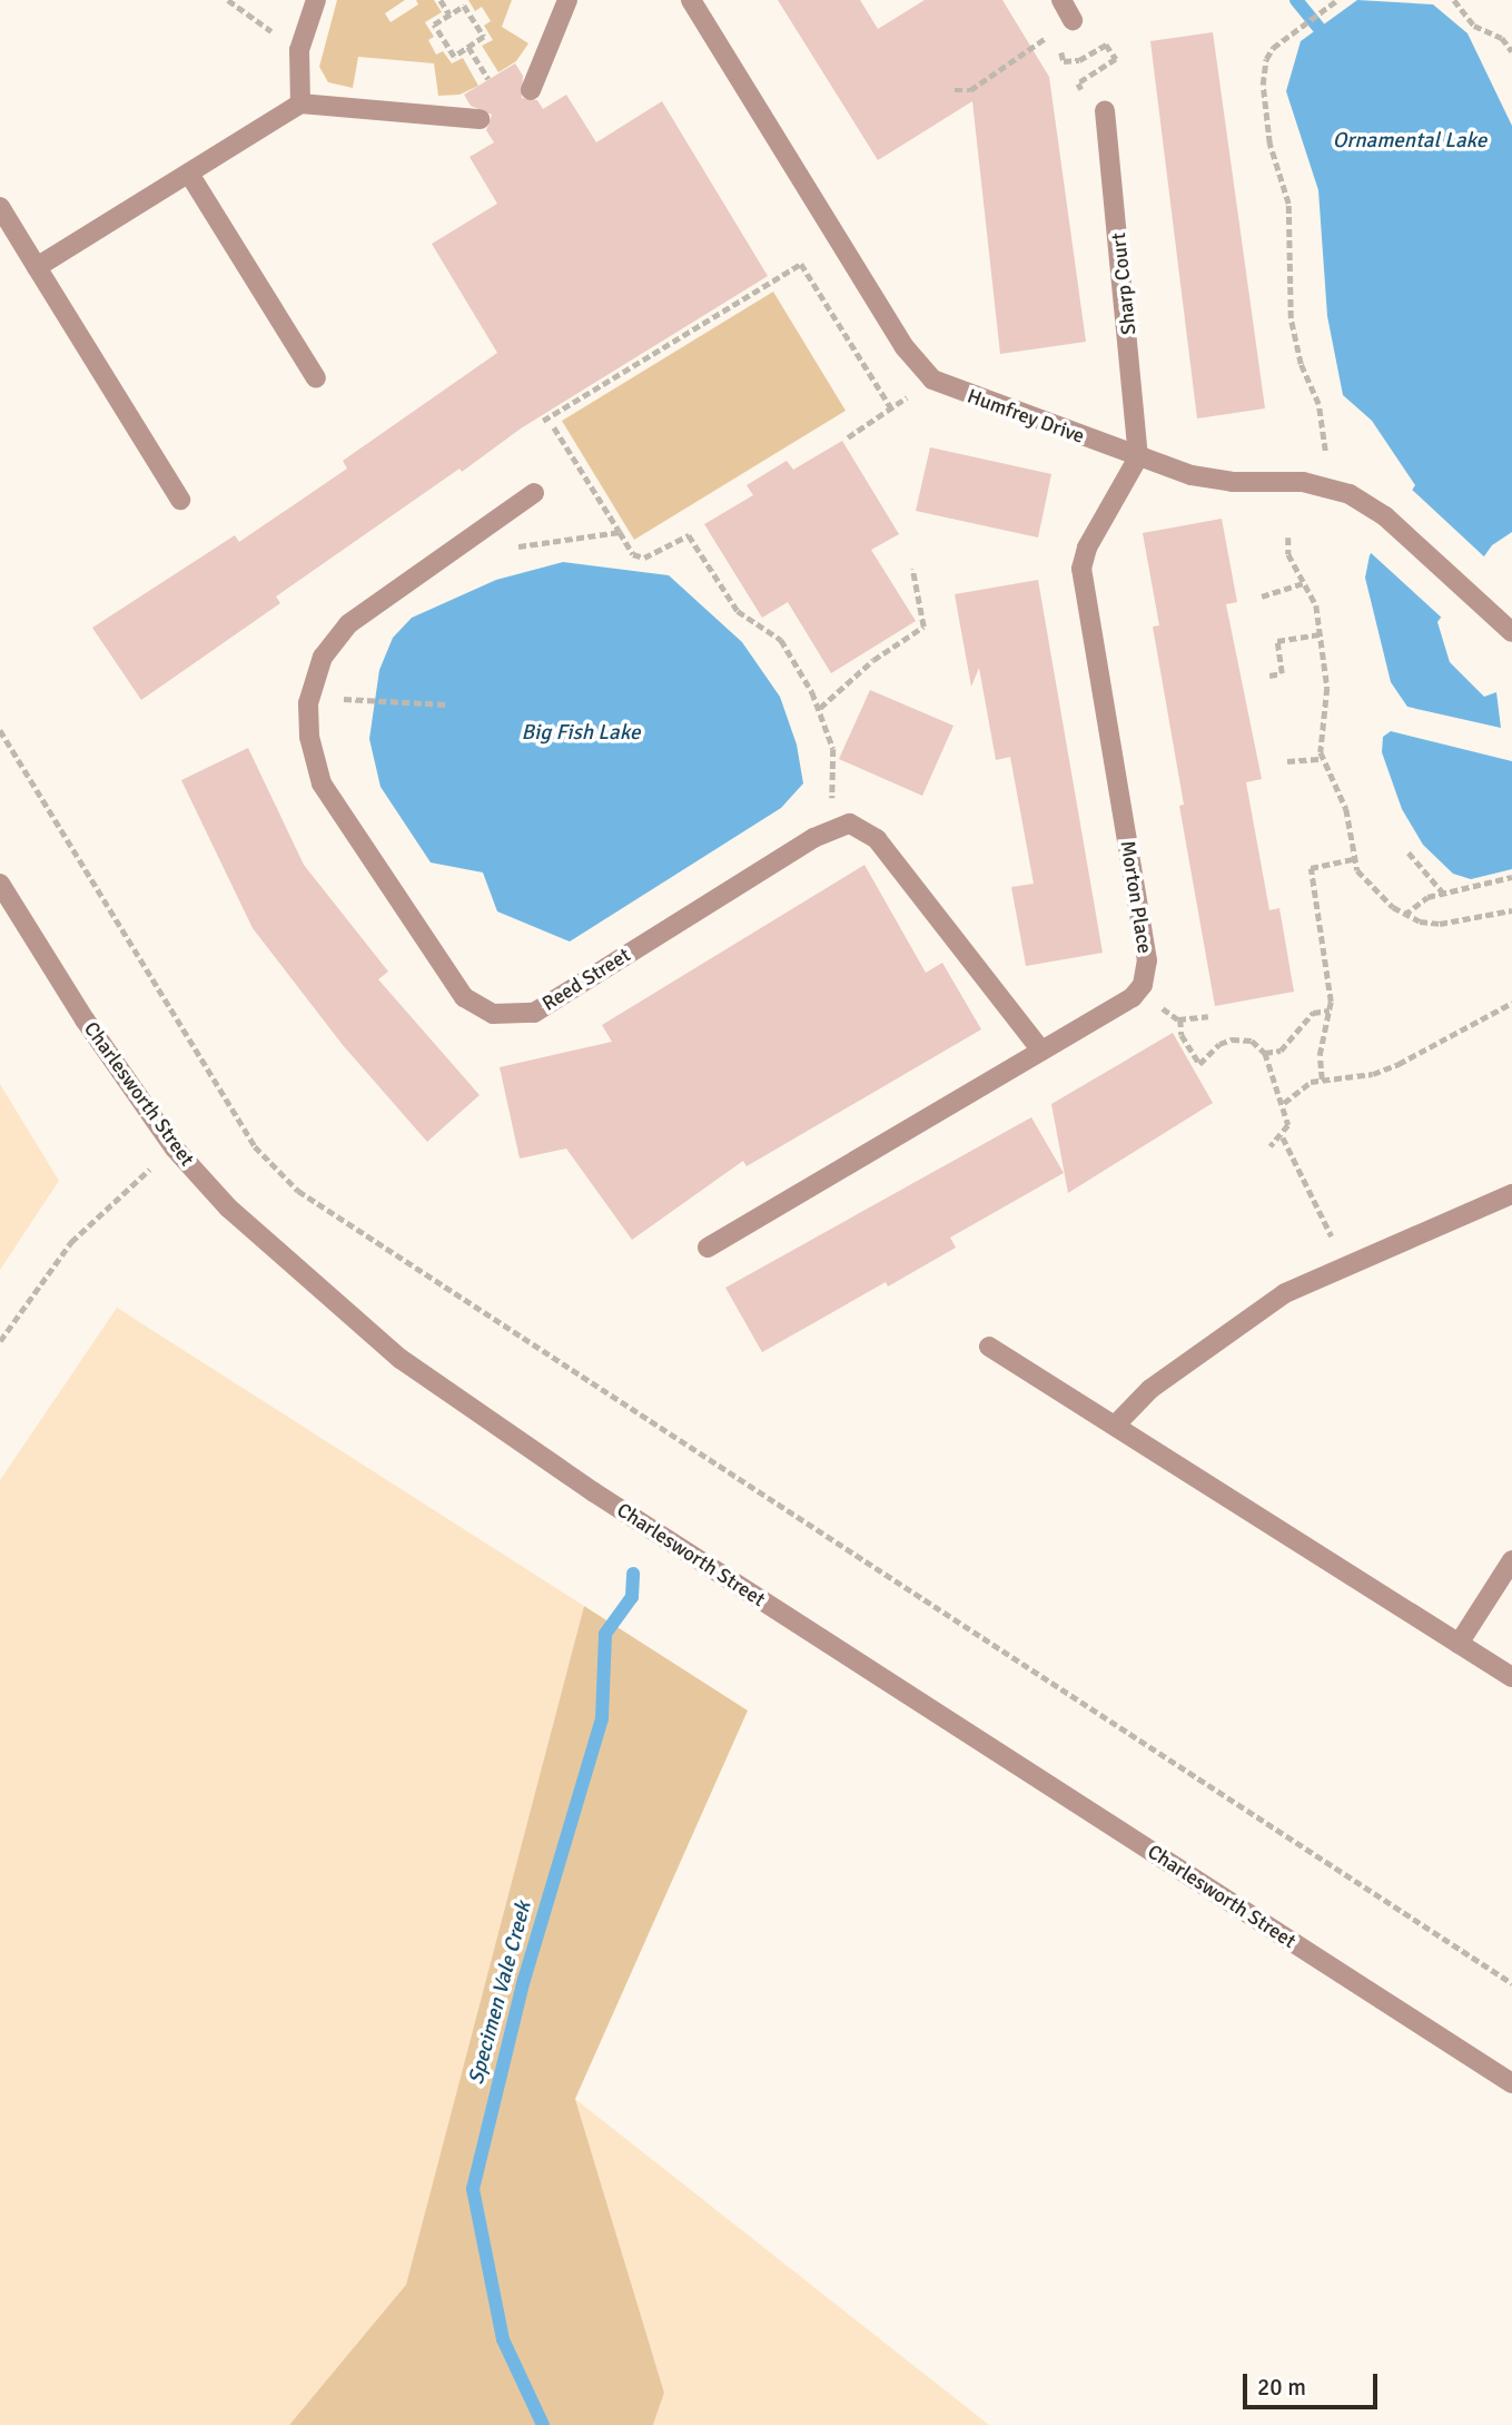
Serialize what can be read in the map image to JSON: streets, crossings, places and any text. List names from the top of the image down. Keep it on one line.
{"streets":{"street":["Sharp Court","Humfrey Drive","Morton Place","Reed Street","Charlesworth Street"]},"crossings":[["Sharp Court","Humfrey Drive"],["Sharp Court","Morton Place"],["Humfrey Drive","Morton Place"]],"water":["Ornamental Lake","Big Fish Lake","Specimen Vale Creek"],"scale_bar":"20 m"}
